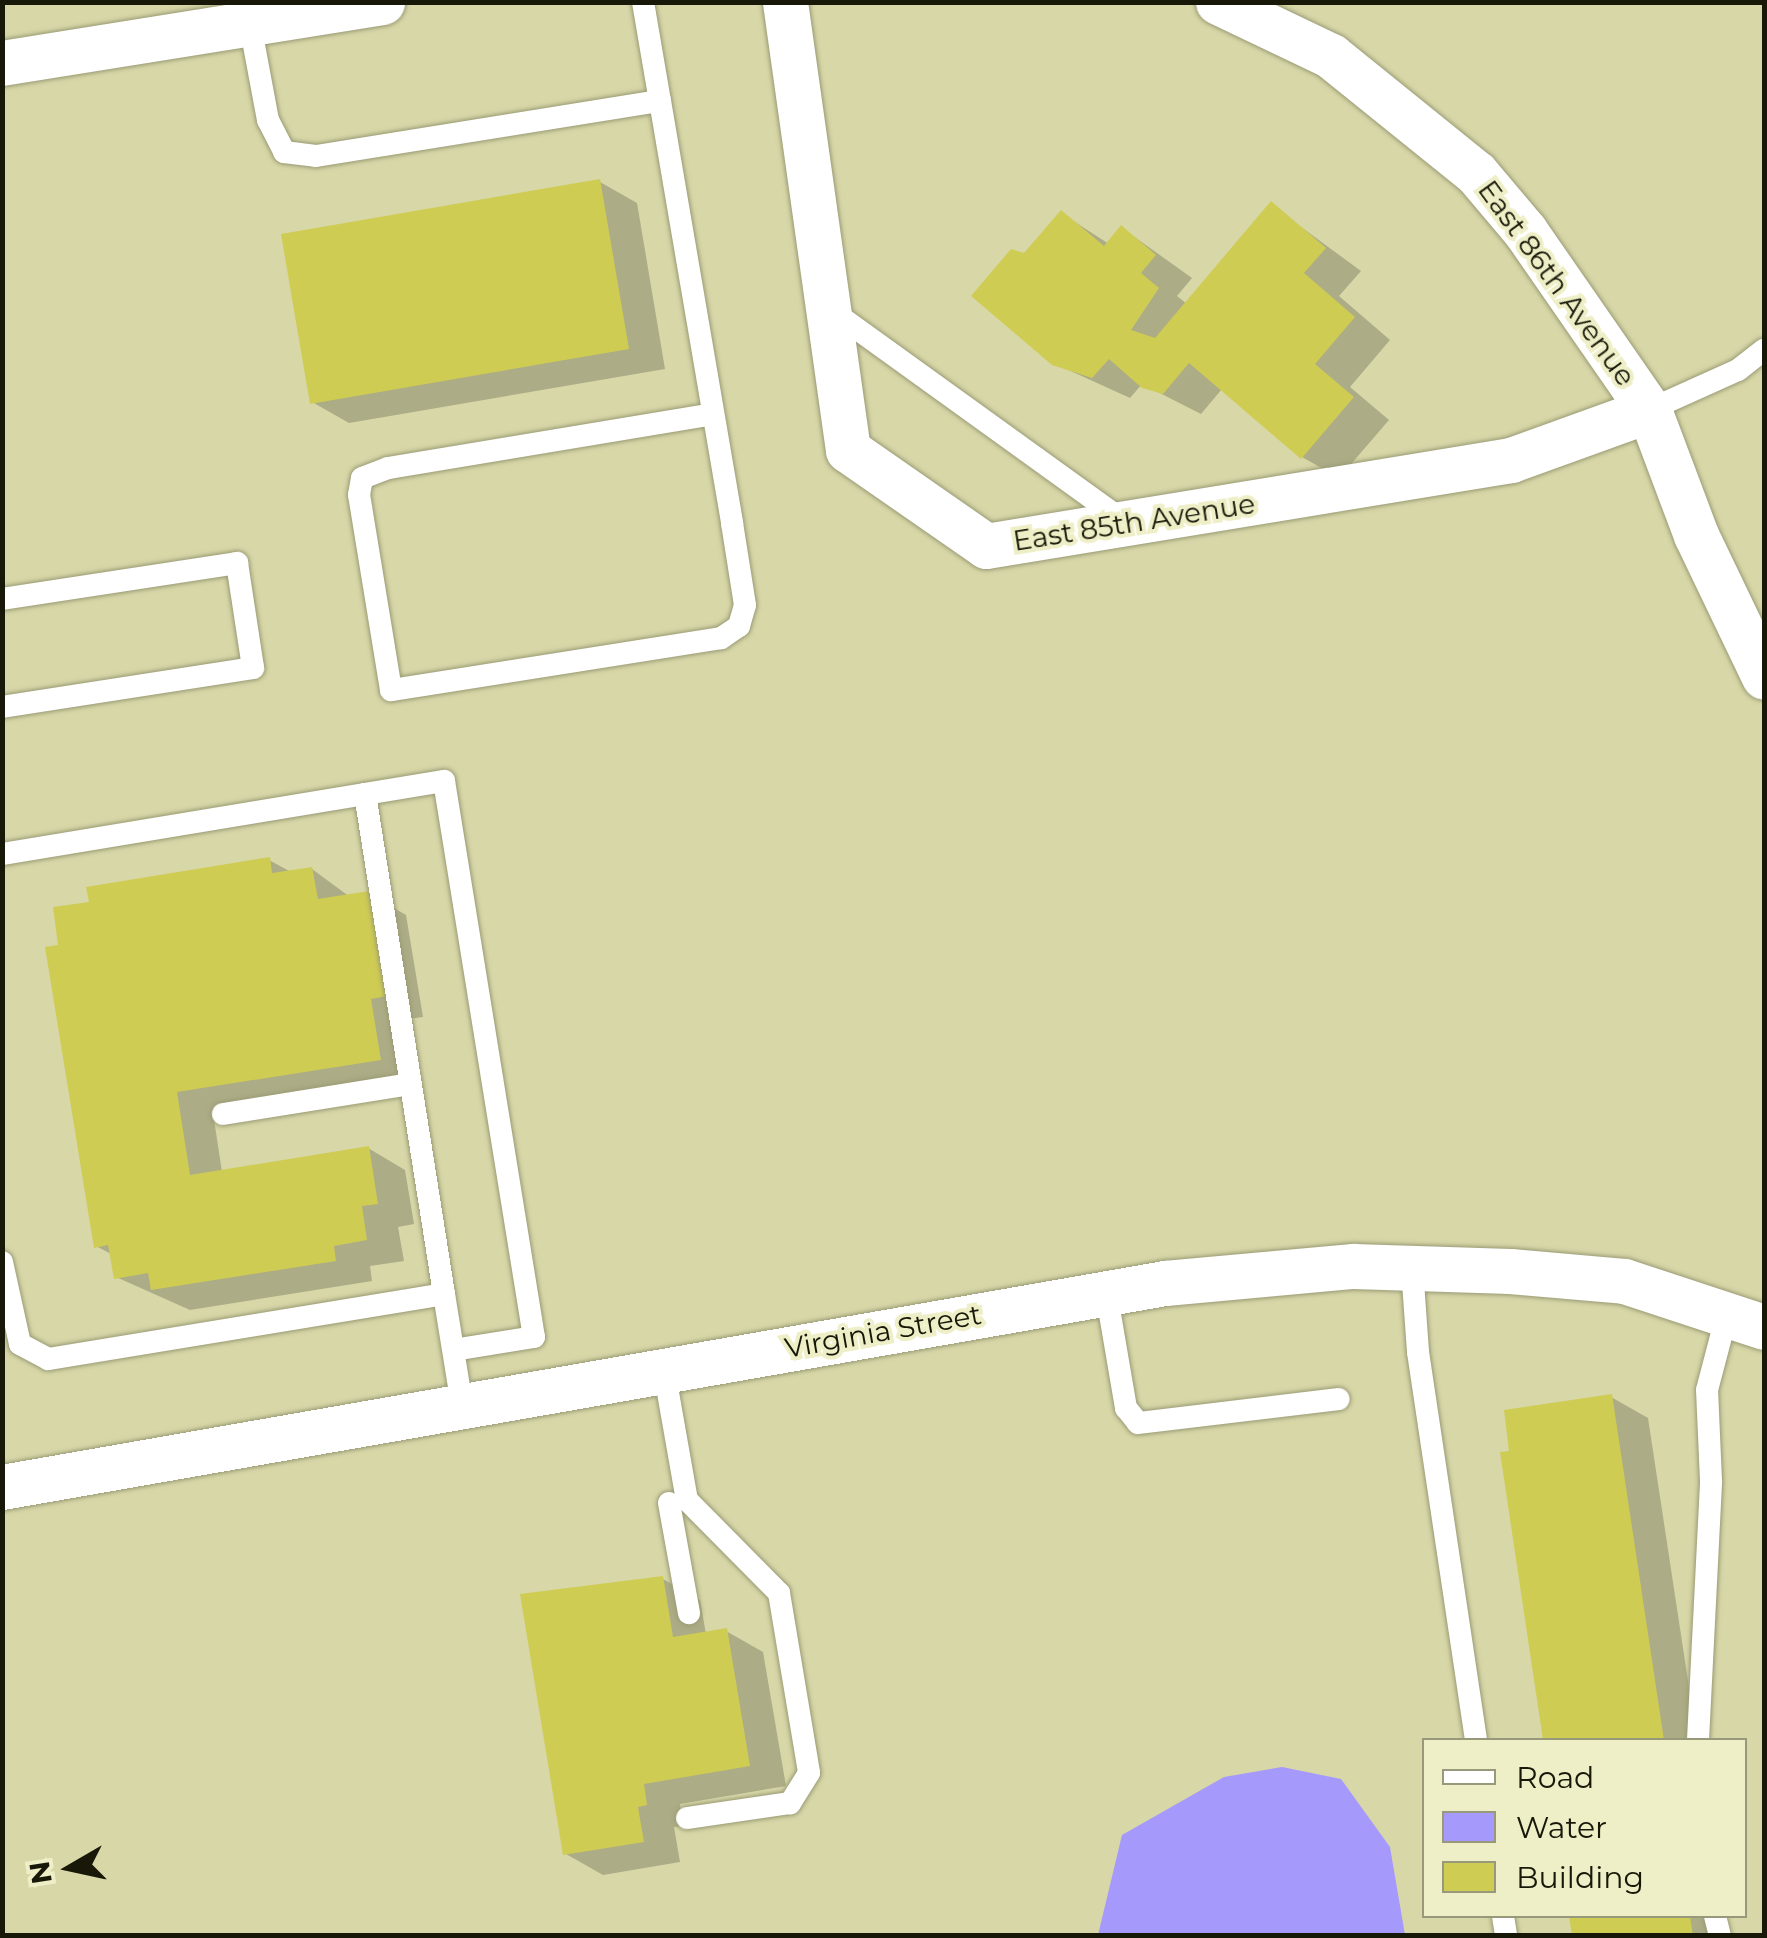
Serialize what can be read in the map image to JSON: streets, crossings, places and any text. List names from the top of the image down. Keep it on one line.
{"streets":{"street":["East 86th Avenue","East 85th Avenue","Virginia Street"]},"crossings":[["East 86th Avenue","East 85th Avenue"]],"legend":["Road","Water","Building"],"north":"left"}
